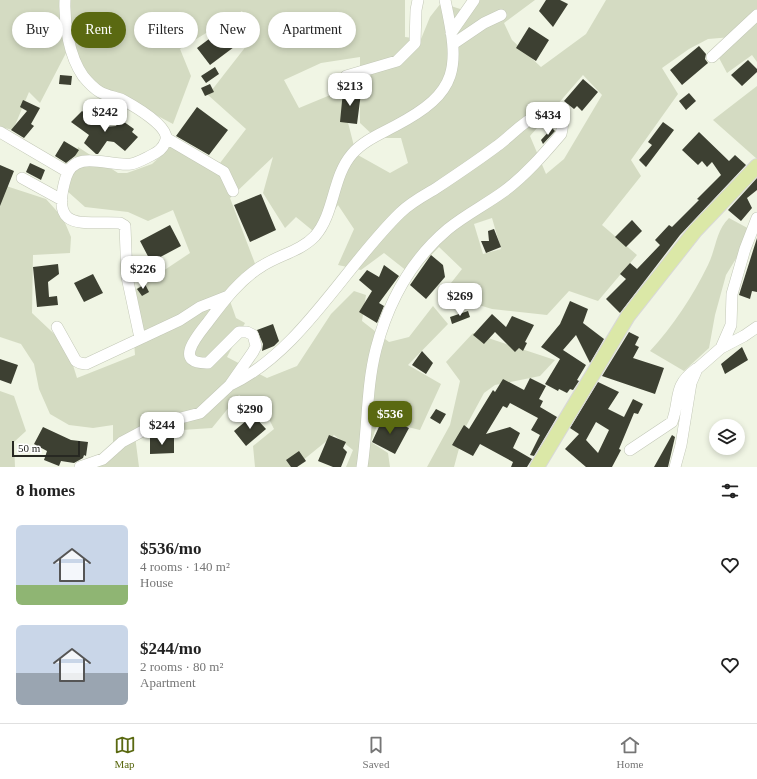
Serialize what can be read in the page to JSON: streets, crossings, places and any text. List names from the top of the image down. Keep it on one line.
{"scale_bar":"50 m","page":{"chip":["Buy","Rent","Filters","New","Apartment"],"price":["$213","$242","$434","$226","$269","$290","$536","$244"],"scale":"50 m","heading":"8 homes","list":[{"name":"$536/mo","note":"4 rooms · 140 m² · House"},{"name":"$244/mo","note":"2 rooms · 80 m² · Apartment"}],"tabs":["Map","Saved","Home"]}}
